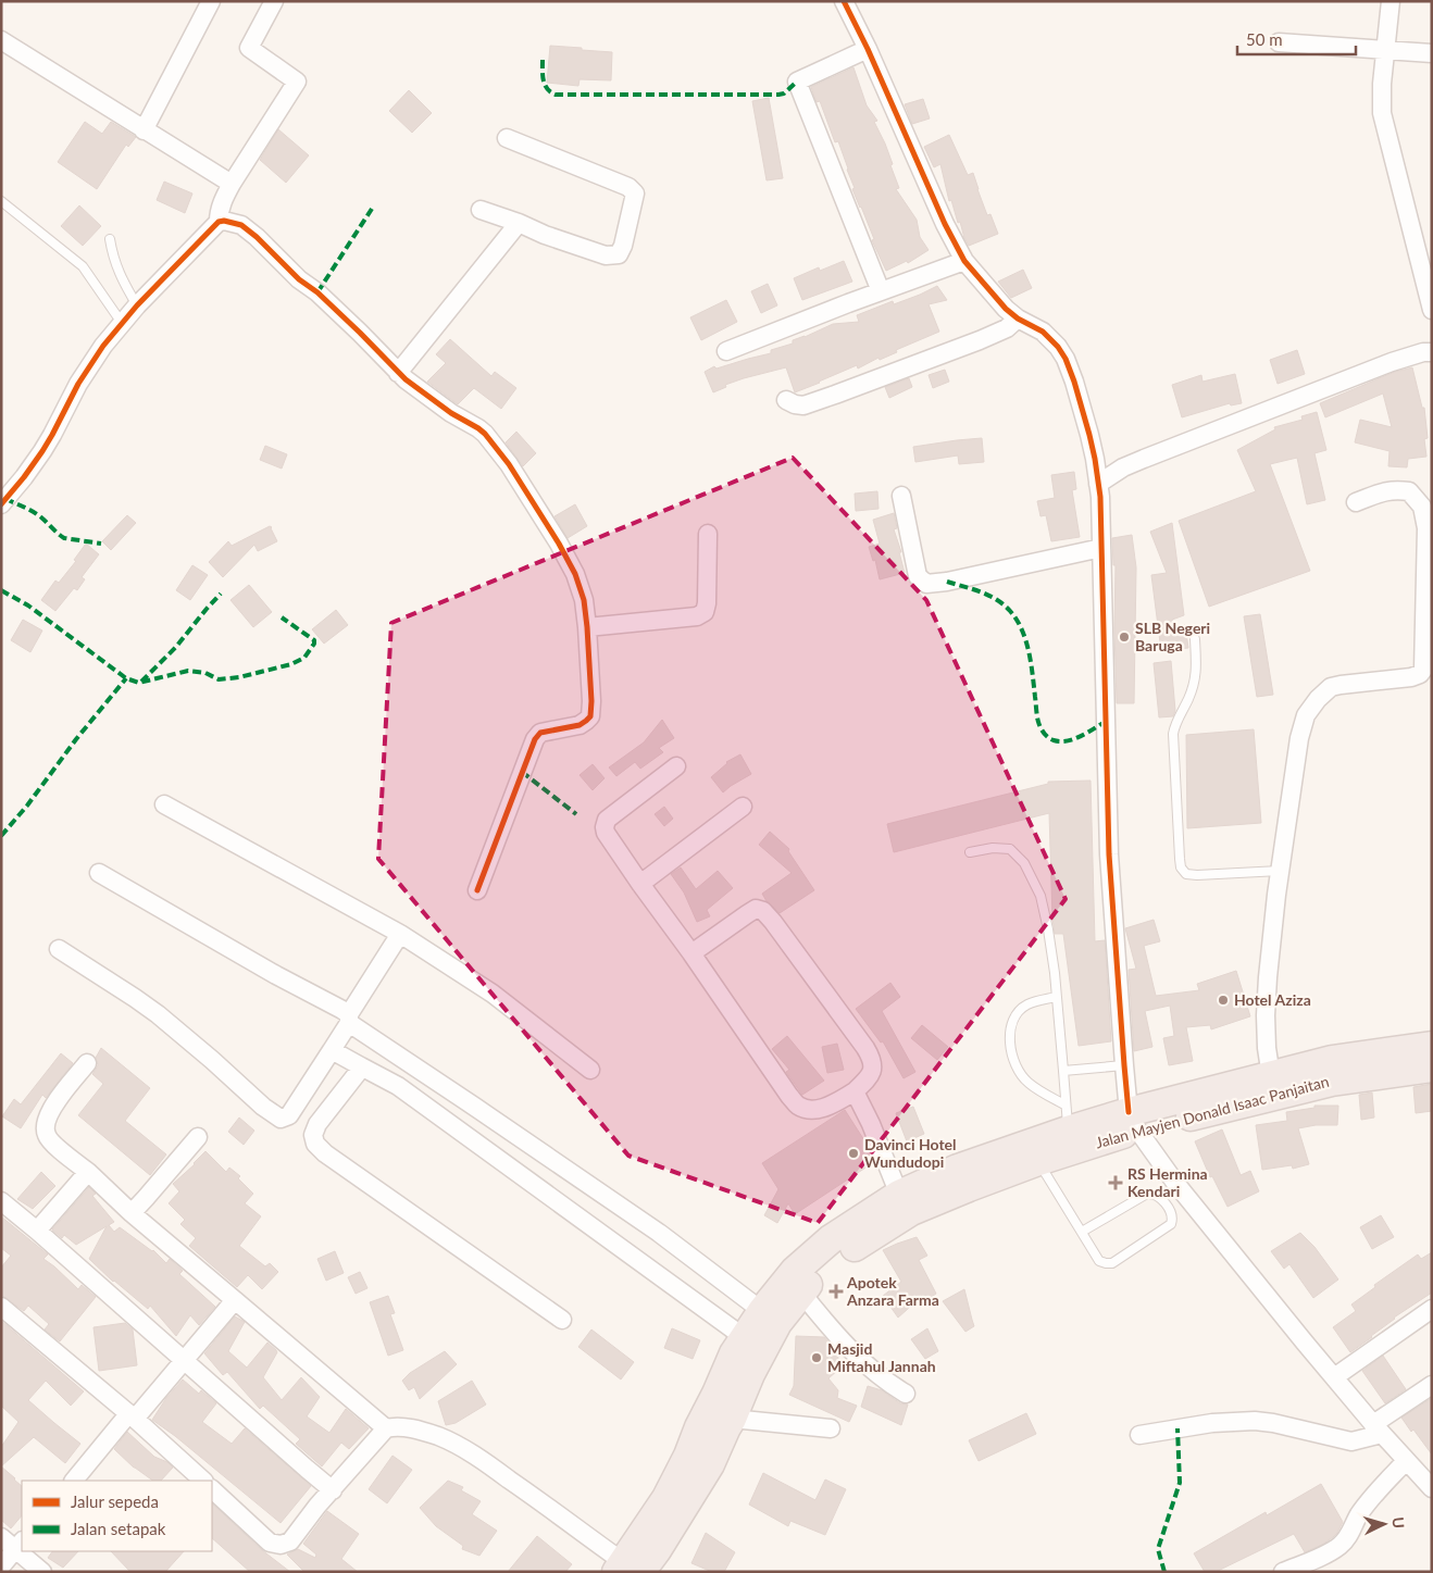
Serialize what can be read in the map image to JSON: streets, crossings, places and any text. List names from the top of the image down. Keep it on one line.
{"streets":{"highway":["Jalan Mayjen Donald Isaac Panjaitan"]},"places":{"other":["SLB Negeri Baruga","Hotel Aziza","Davinci Hotel Wundudopi","Masjid Miftahul Jannah"],"health":["RS Hermina Kendari","Apotek Anzara Farma"]},"legend":["Jalur sepeda","Jalan setapak"],"scale_bar":"50 m","north":"right"}
